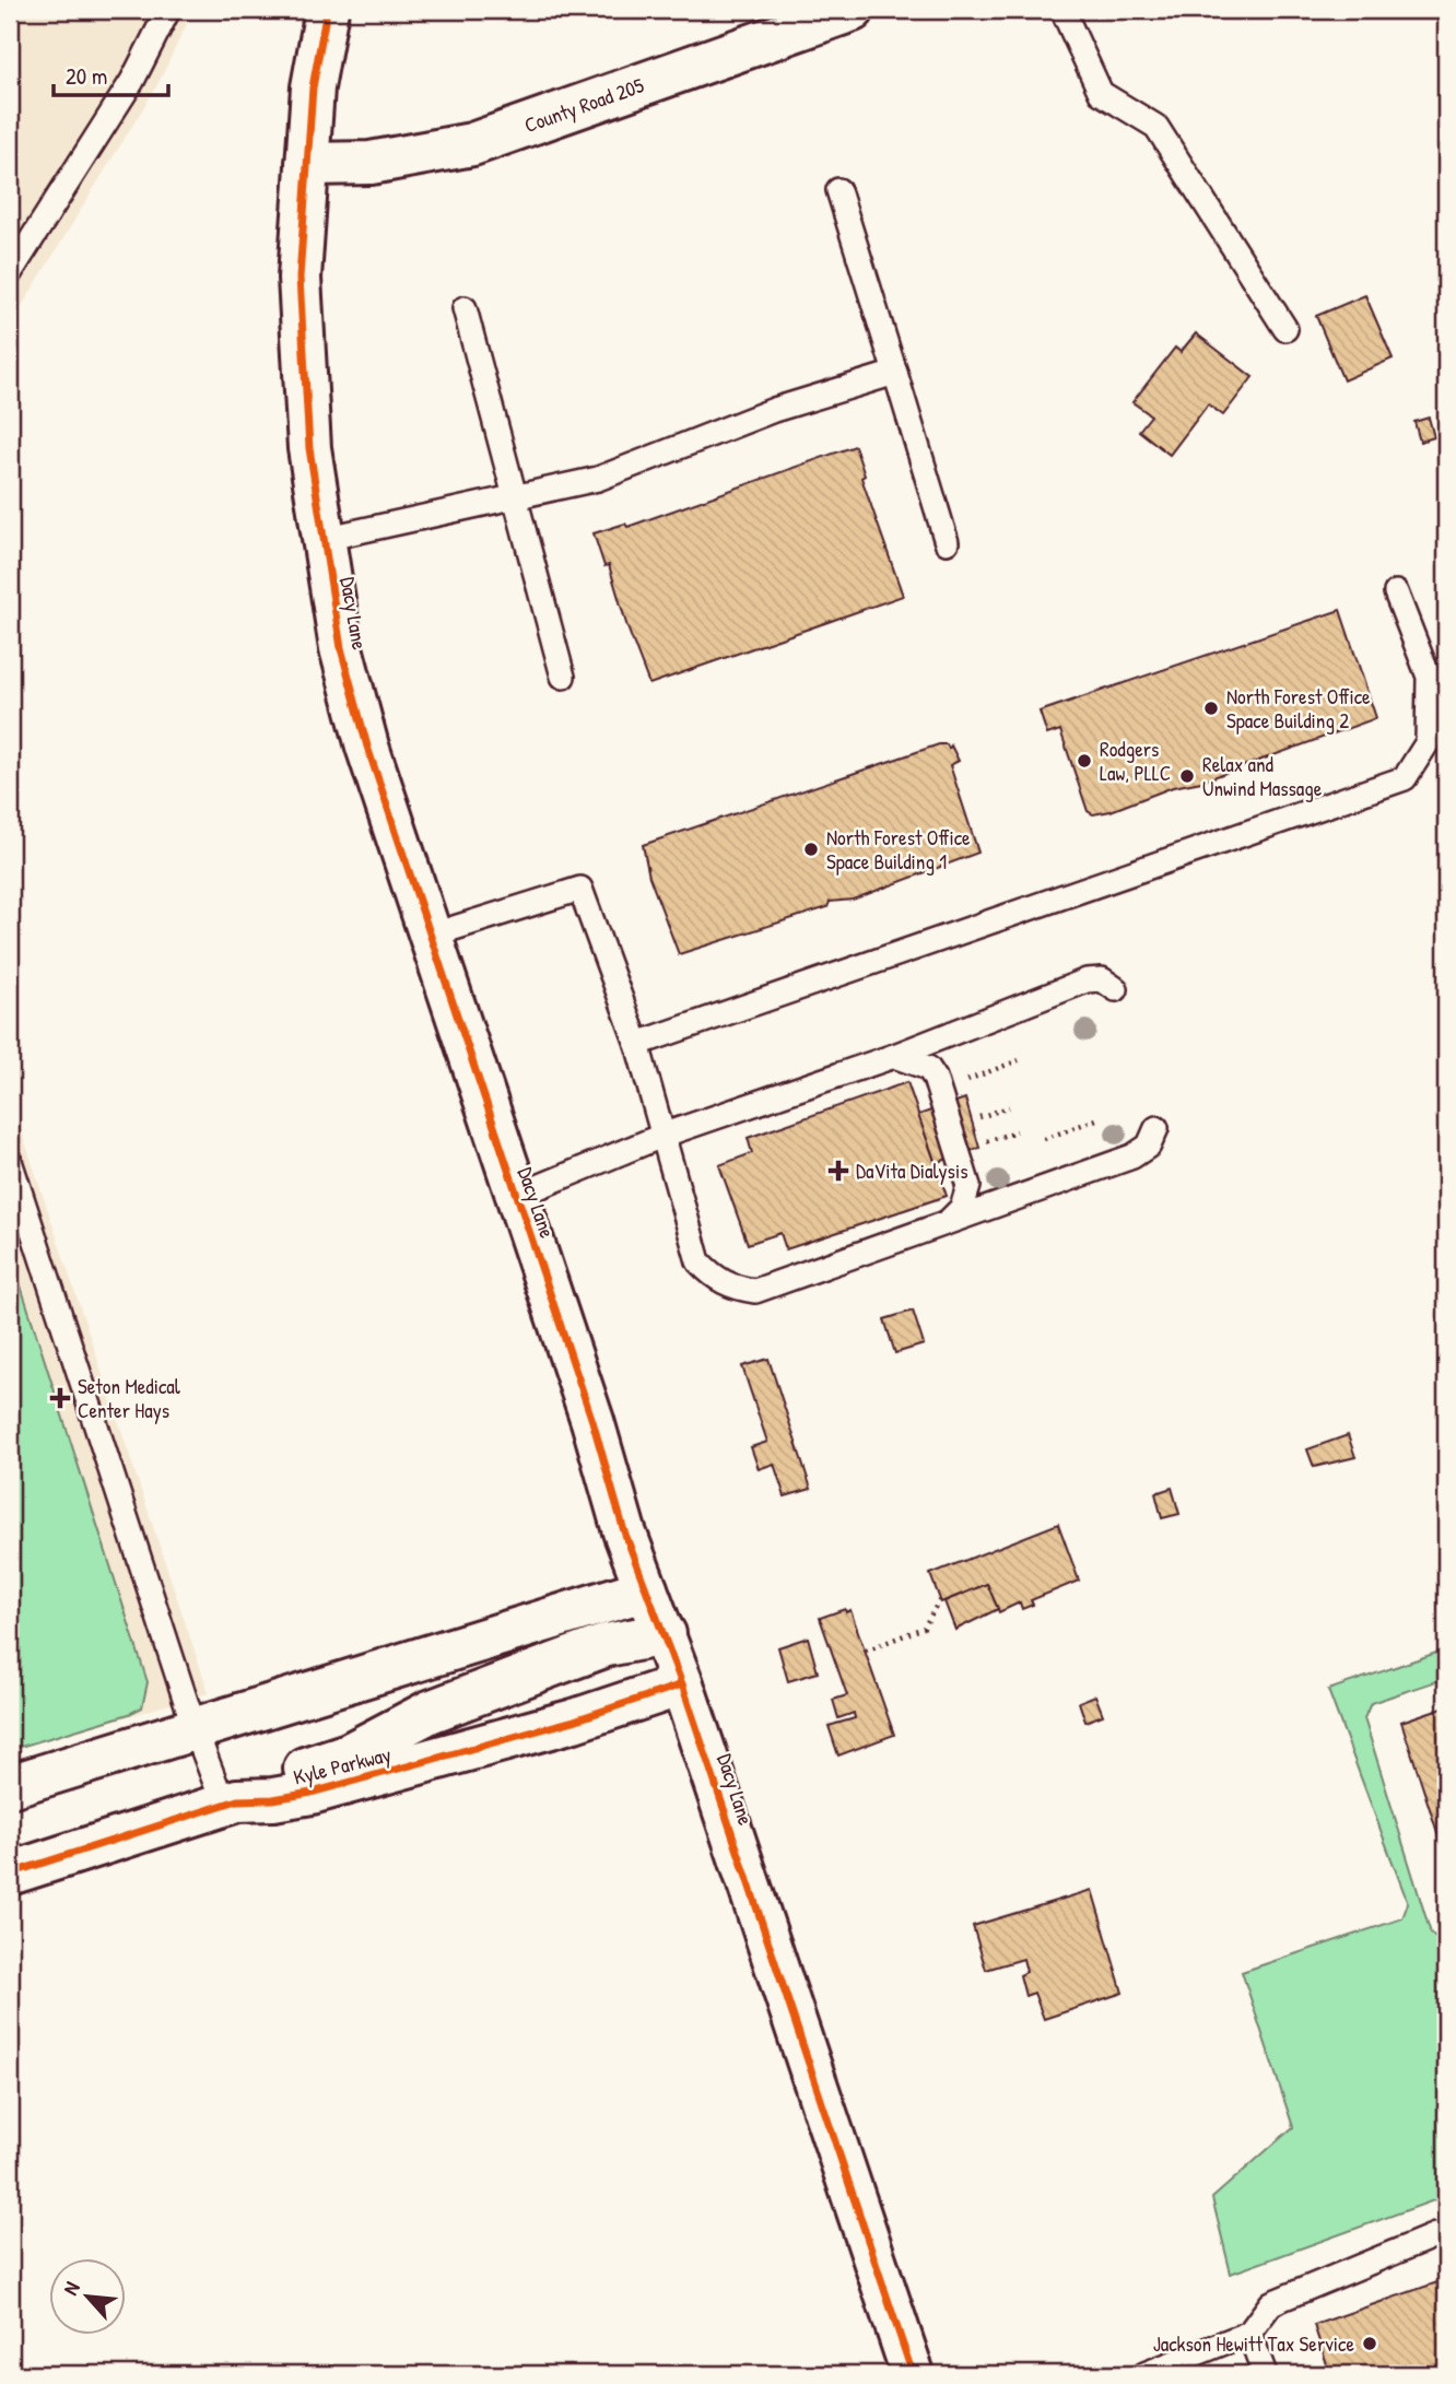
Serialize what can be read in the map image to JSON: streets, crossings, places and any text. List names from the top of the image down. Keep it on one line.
{"streets":{"street":["County Road 205","Dacy Lane","Kyle Parkway"]},"crossings":[["County Road 205","Dacy Lane"],["Dacy Lane","Kyle Parkway"]],"places":{"other":["North Forest Office Space Building 2","Rodgers Law, PLLC","Relax and Unwind Massage","North Forest Office Space Building 1","Jackson Hewitt Tax Service"],"health":["DaVita Dialysis","Seton Medical Center Hays"]},"scale_bar":"20 m","north":"top left"}
